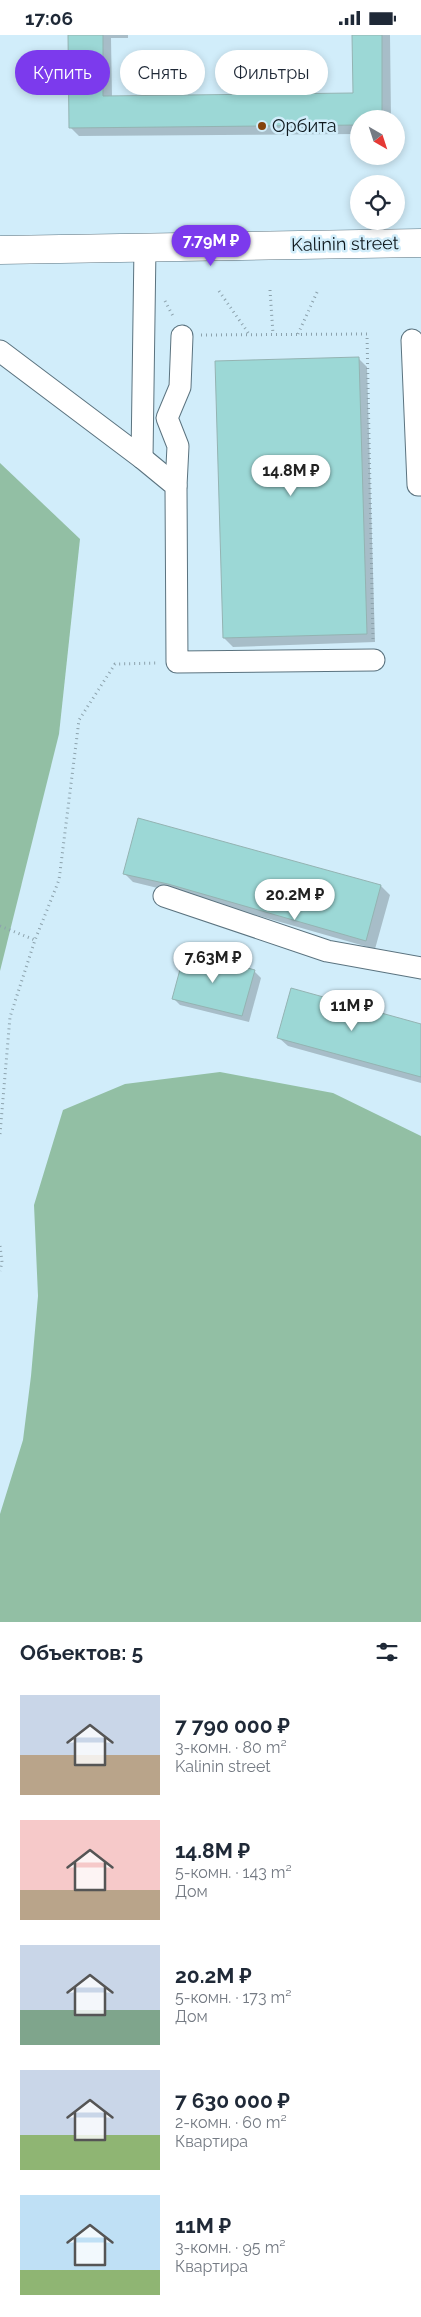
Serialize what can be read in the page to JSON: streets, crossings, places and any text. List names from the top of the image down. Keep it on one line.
{"streets":{"main road":["Kalinin street"]},"places":["Орбита"],"north":"bottom right","page":{"status":"17:06","chip":["Купить","Снять","Фильтры"],"price":["7.79M ₽","14.8M ₽","20.2M ₽","7.63M ₽","11M ₽"],"heading":"Объектов: 5","list":[{"name":"7 790 000 ₽","note":"3-комн. · 80 m² · Kalinin street"},{"name":"14.8M ₽","note":"5-комн. · 143 m² · Дом"},{"name":"20.2M ₽","note":"5-комн. · 173 m² · Дом"},{"name":"7 630 000 ₽","note":"2-комн. · 60 m² · Квартира"},{"name":"11M ₽","note":"3-комн. · 95 m² · Квартира"}]}}
